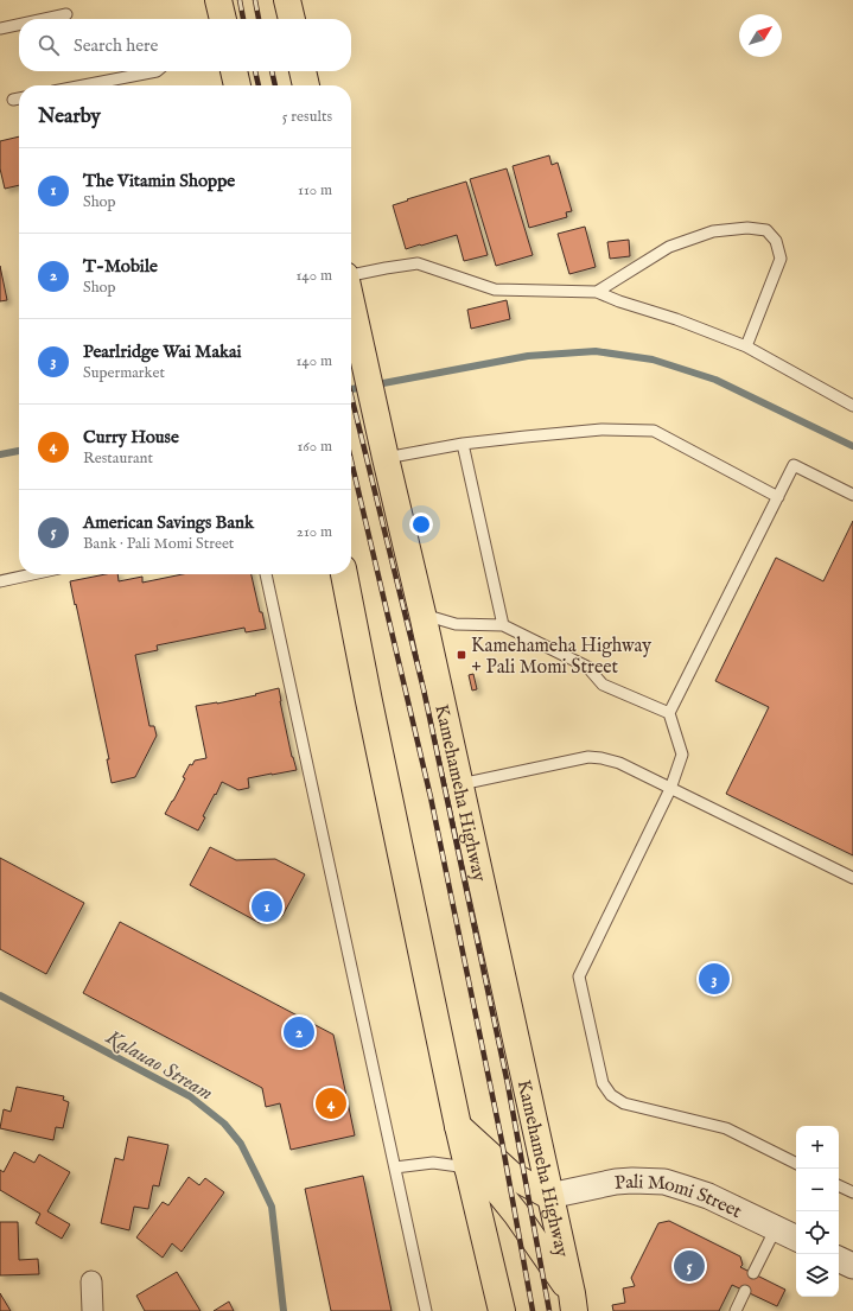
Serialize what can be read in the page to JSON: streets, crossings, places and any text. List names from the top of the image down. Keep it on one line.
{"streets":{"main road":["Kamehameha Highway"],"street":["Pali Momi Street"]},"crossings":[["Kamehameha Highway","Pali Momi Street"]],"water":["Kalauao Stream"],"places":{"transit":["Kamehameha Highway + Pali Momi Street"]},"north":"top right","page":{"search":"Search here","heading":["Nearby","5 results"],"list":[{"mark":"1","name":"The Vitamin Shoppe","note":"Shop","value":"110 m"},{"mark":"2","name":"T-Mobile","note":"Shop","value":"140 m"},{"mark":"3","name":"Pearlridge Wai Makai","note":"Supermarket","value":"140 m"},{"mark":"4","name":"Curry House","note":"Restaurant","value":"160 m"},{"mark":"5","name":"American Savings Bank","note":"Bank · Pali Momi Street","value":"210 m"}],"pins":["1","3","2","4","5"],"map_buttons":["+","−"]}}
